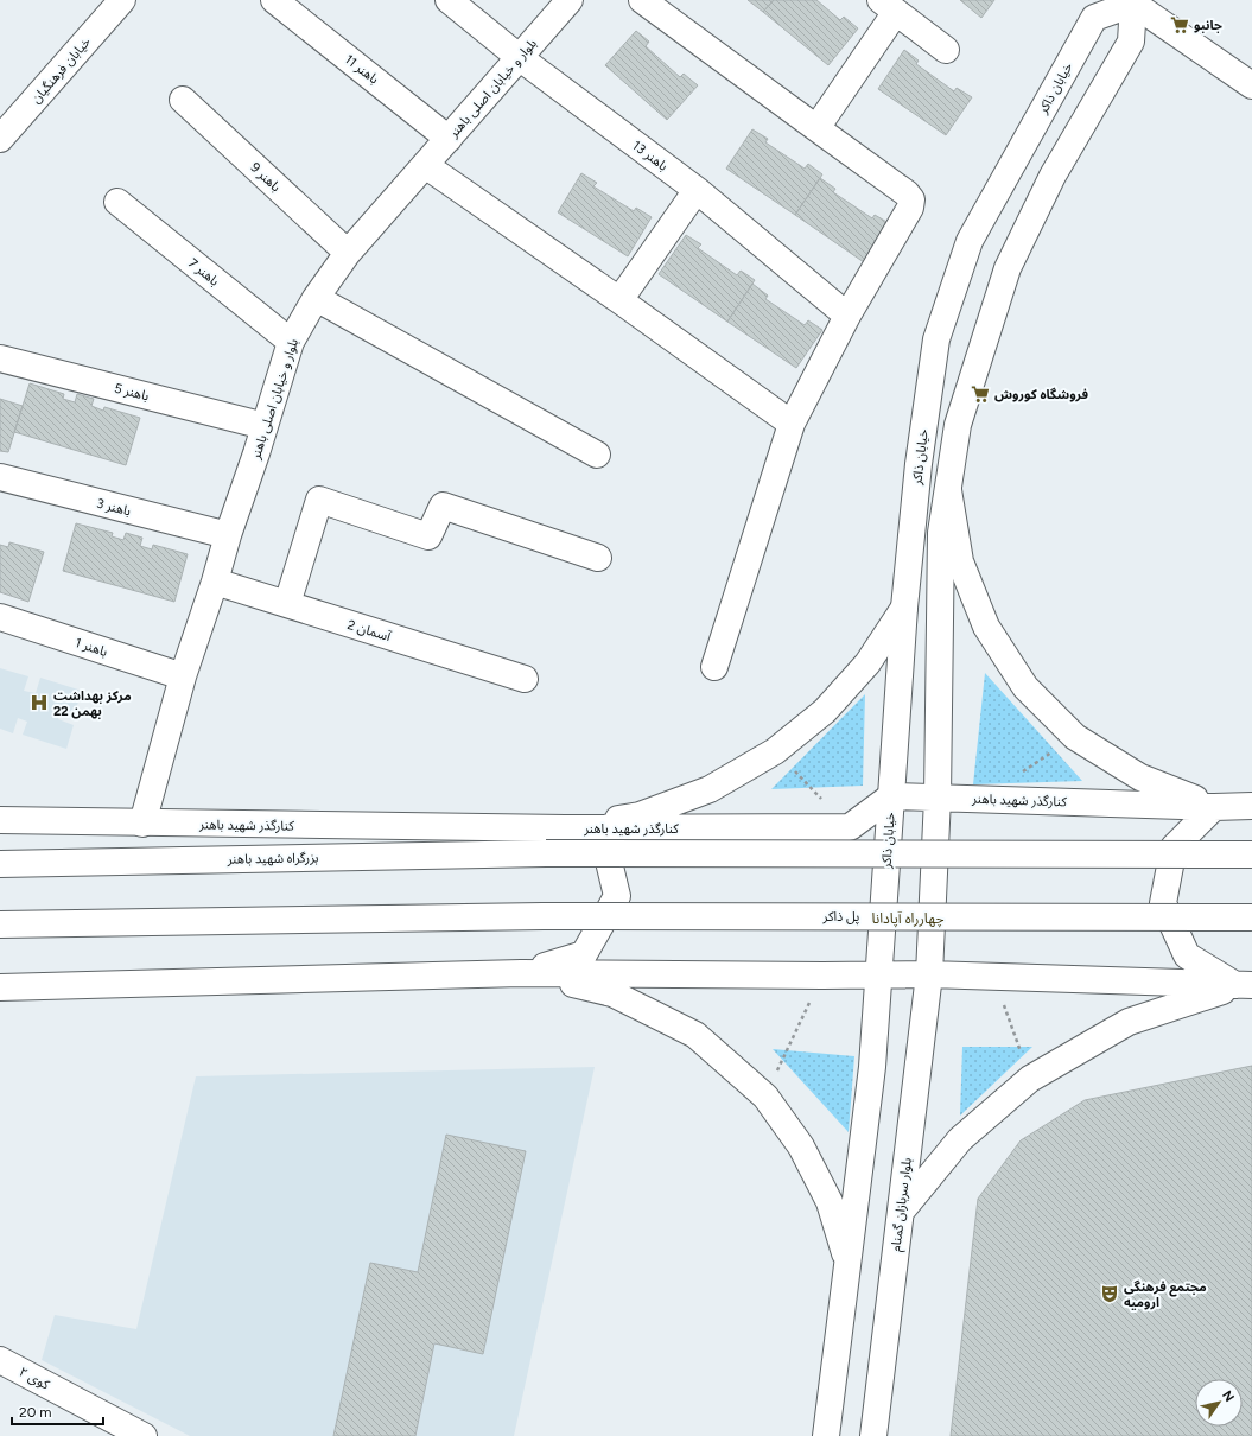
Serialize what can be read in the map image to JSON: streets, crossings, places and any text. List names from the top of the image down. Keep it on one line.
{"streets":{"main road":["باهنر 11","خیابان فرهنگیان","بلوار و خیابان اصلی باهنر","خیابان ذاکر","باهنر 13","باهنر 9","باهنر 7","باهنر 5","باهنر 3","آسمان 2","باهنر 1","کنارگذر شهید باهنر","بزرگراه شهید باهنر","پل ذاکر","بلوار سربازان گمنام","کوی ۲"]},"crossings":[["باهنر 11","بلوار و خیابان اصلی باهنر"],["بلوار و خیابان اصلی باهنر","باهنر 13"],["بلوار و خیابان اصلی باهنر","باهنر 9"],["بلوار و خیابان اصلی باهنر","باهنر 7"],["بلوار و خیابان اصلی باهنر","باهنر 5"],["بلوار و خیابان اصلی باهنر","باهنر 3"],["بلوار و خیابان اصلی باهنر","آسمان 2"],["بلوار و خیابان اصلی باهنر","باهنر 1"],["بلوار و خیابان اصلی باهنر","کنارگذر شهید باهنر"],["خیابان ذاکر","کنارگذر شهید باهنر"]],"districts":["چهارراه آپادانا"],"places":{"supermarket":["جانبو","فروشگاه کوروش"],"hospital":["مرکز بهداشت 22 بهمن"],"theatre":["مجتمع فرهنگی ارومیه"]},"scale_bar":"20 m","north":"top right"}
